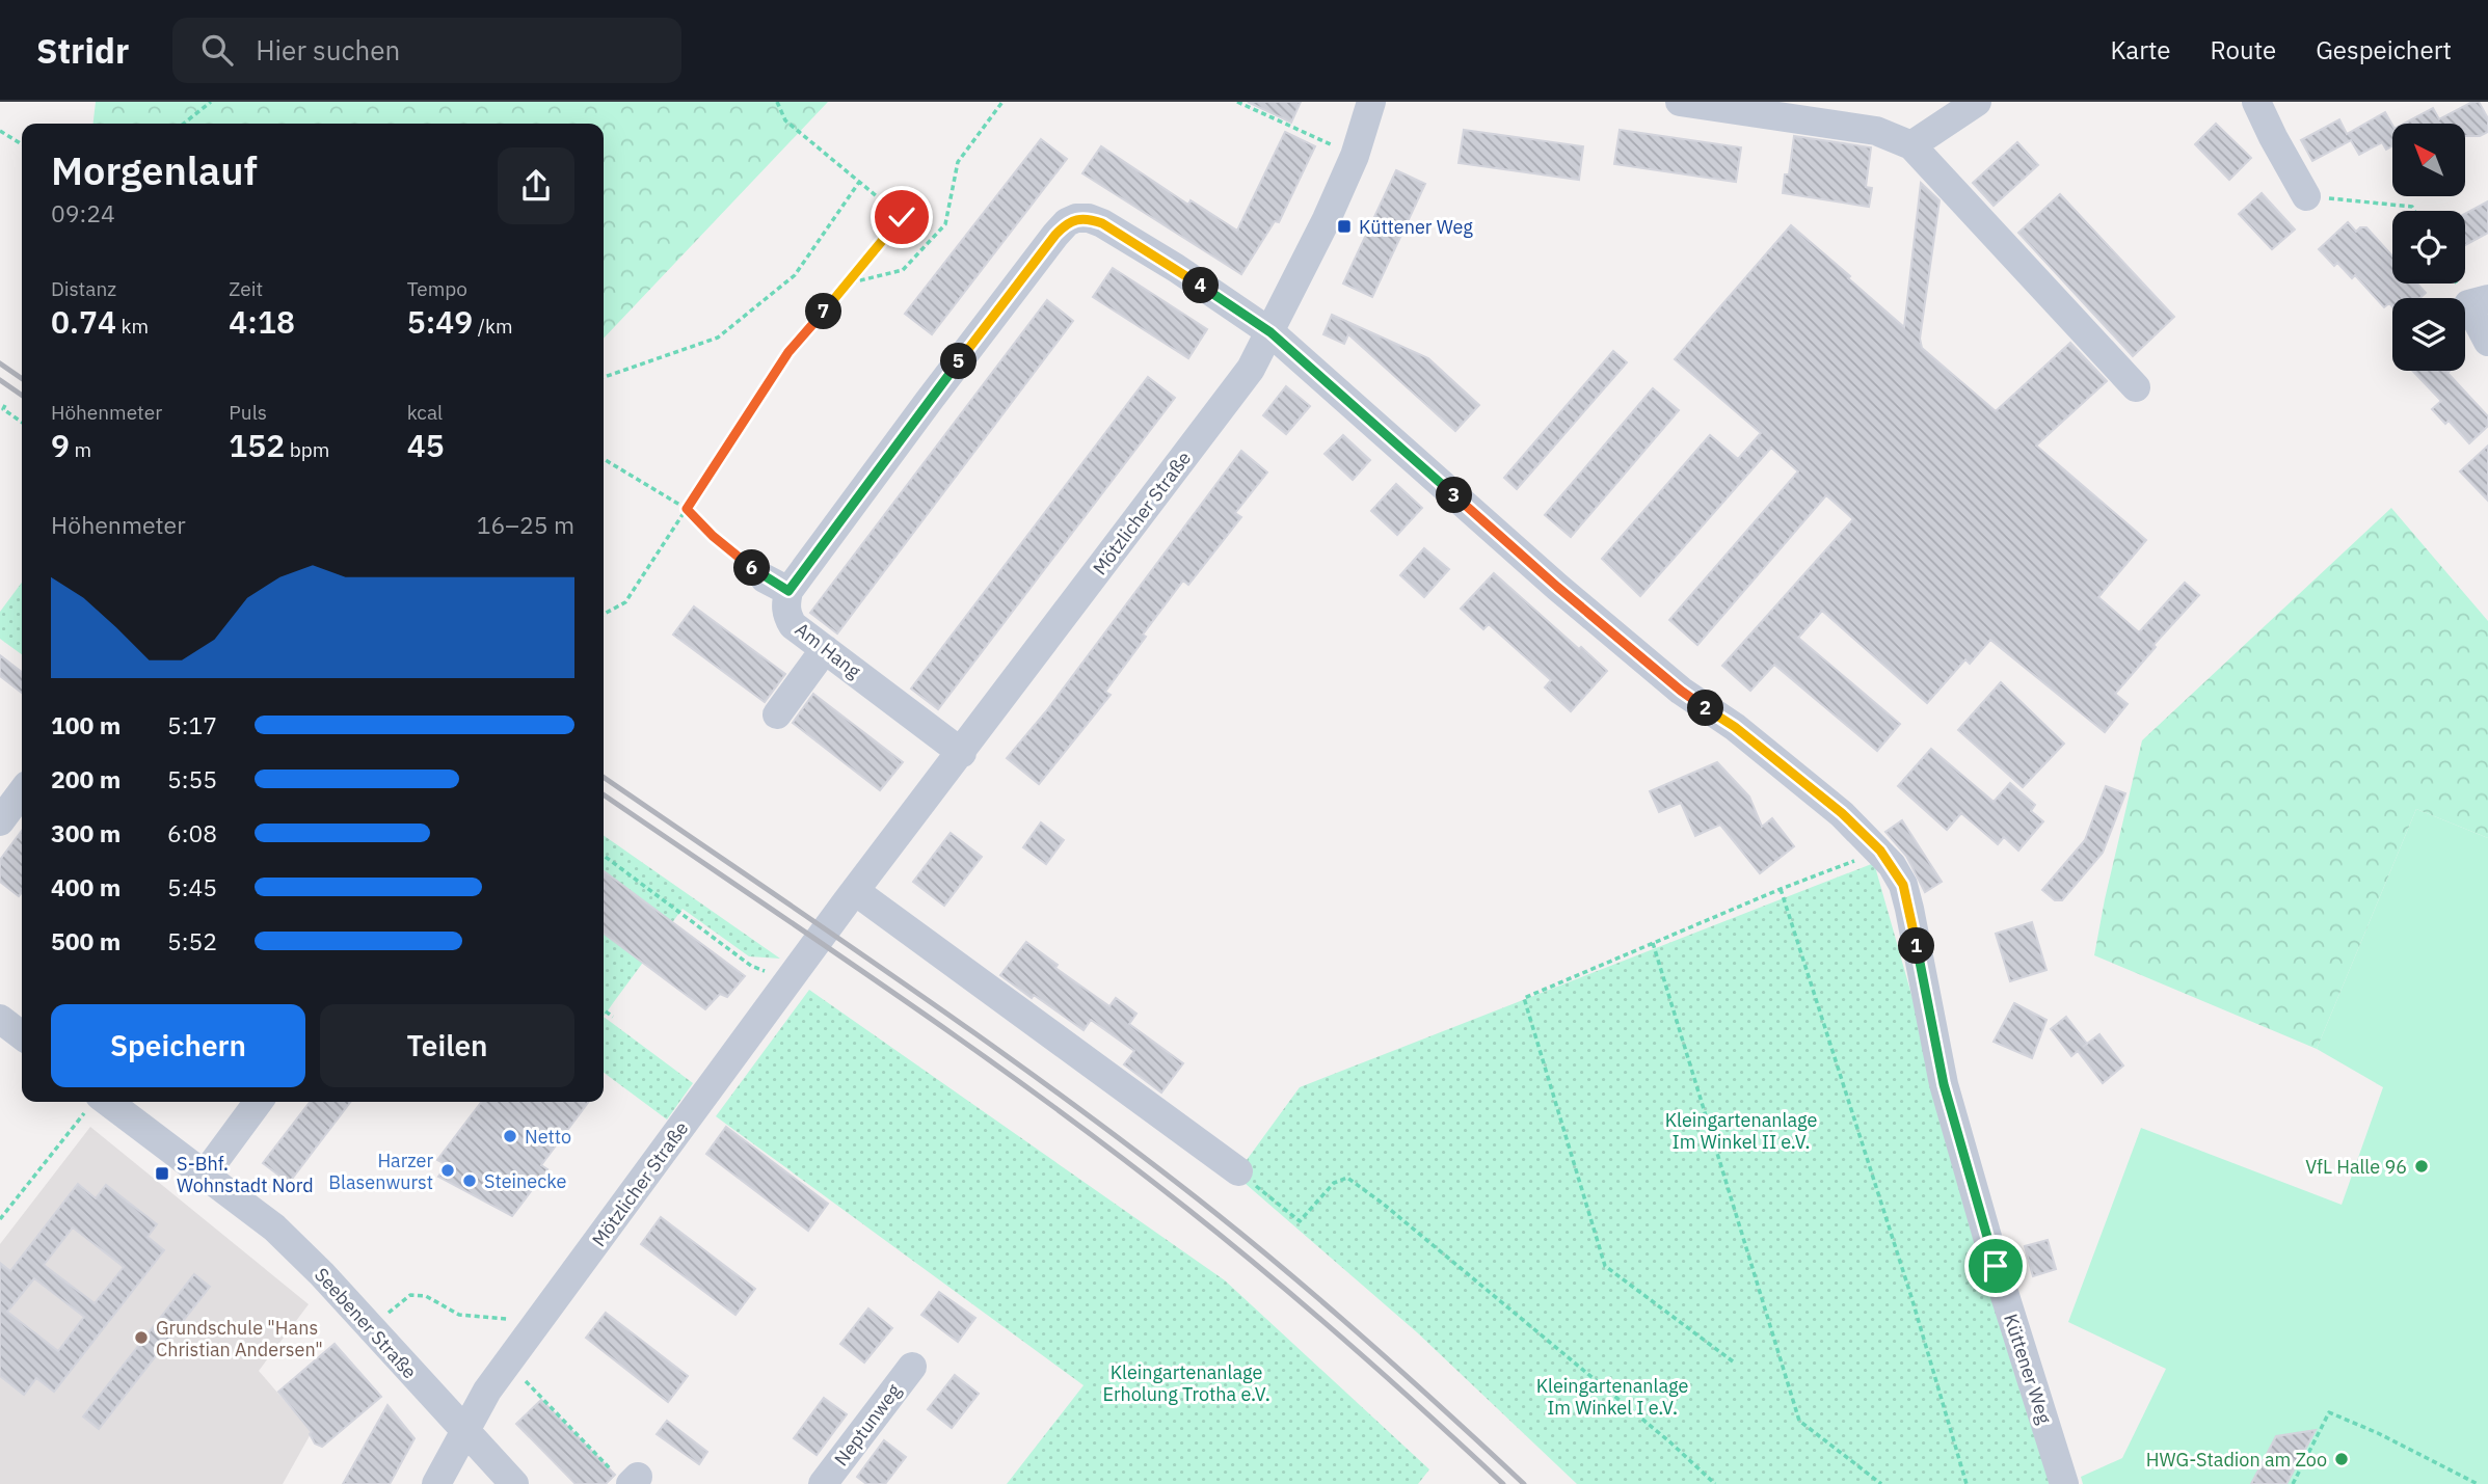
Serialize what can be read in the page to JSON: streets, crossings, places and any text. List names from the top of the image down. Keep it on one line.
{"streets":{"street":["Mötzlicher Straße","Am Hang","Seebener Straße","Küttener Weg","Neptunweg"]},"crossings":[["Mötzlicher Straße","Am Hang"],["Mötzlicher Straße","Seebener Straße"],["Mötzlicher Straße","Küttener Weg"]],"parks":["Kleingartenanlage Im Winkel II e.V.","Kleingartenanlage Erholung Trotha e.V.","Kleingartenanlage Im Winkel I e.V."],"places":{"transit":["Küttener Weg","S-Bhf. Wohnstadt Nord"],"other":["Netto","VfL Halle 96","Harzer Blasenwurst","Steinecke","Grundschule \"Hans Christian Andersen\"","HWG-Stadion am Zoo"]},"north":"top left","page":{"header":"Stridr","search":"Hier suchen","nav":["Karte","Route","Gespeichert"],"heading":["Morgenlauf","09:24"],"stats":[["Distanz","0.74 km"],["Zeit","4:18"],["Tempo","5:49 /km"],["Höhenmeter","9 m"],["Puls","152 bpm"],["kcal","45"]],"pins":["4","7","5","3","6","2","1"],"chart":["Höhenmeter","16–25 m"],"list":[{"name":"100 m","note":"5:17"},{"name":"200 m","note":"5:55"},{"name":"300 m","note":"6:08"},{"name":"400 m","note":"5:45"},{"name":"500 m","note":"5:52"}],"buttons":["Speichern","Teilen"]}}
